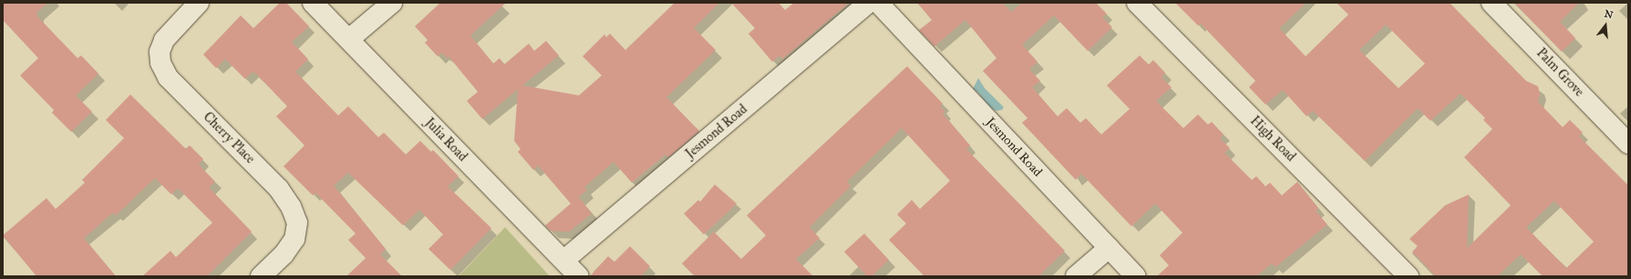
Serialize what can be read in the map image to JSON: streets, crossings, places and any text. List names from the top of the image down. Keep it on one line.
{"streets":{"street":["Palm Grove","Jesmond Road","Cherry Place","High Road","Julia Road"]},"crossings":[["Jesmond Road","Julia Road"]],"north":"top"}
